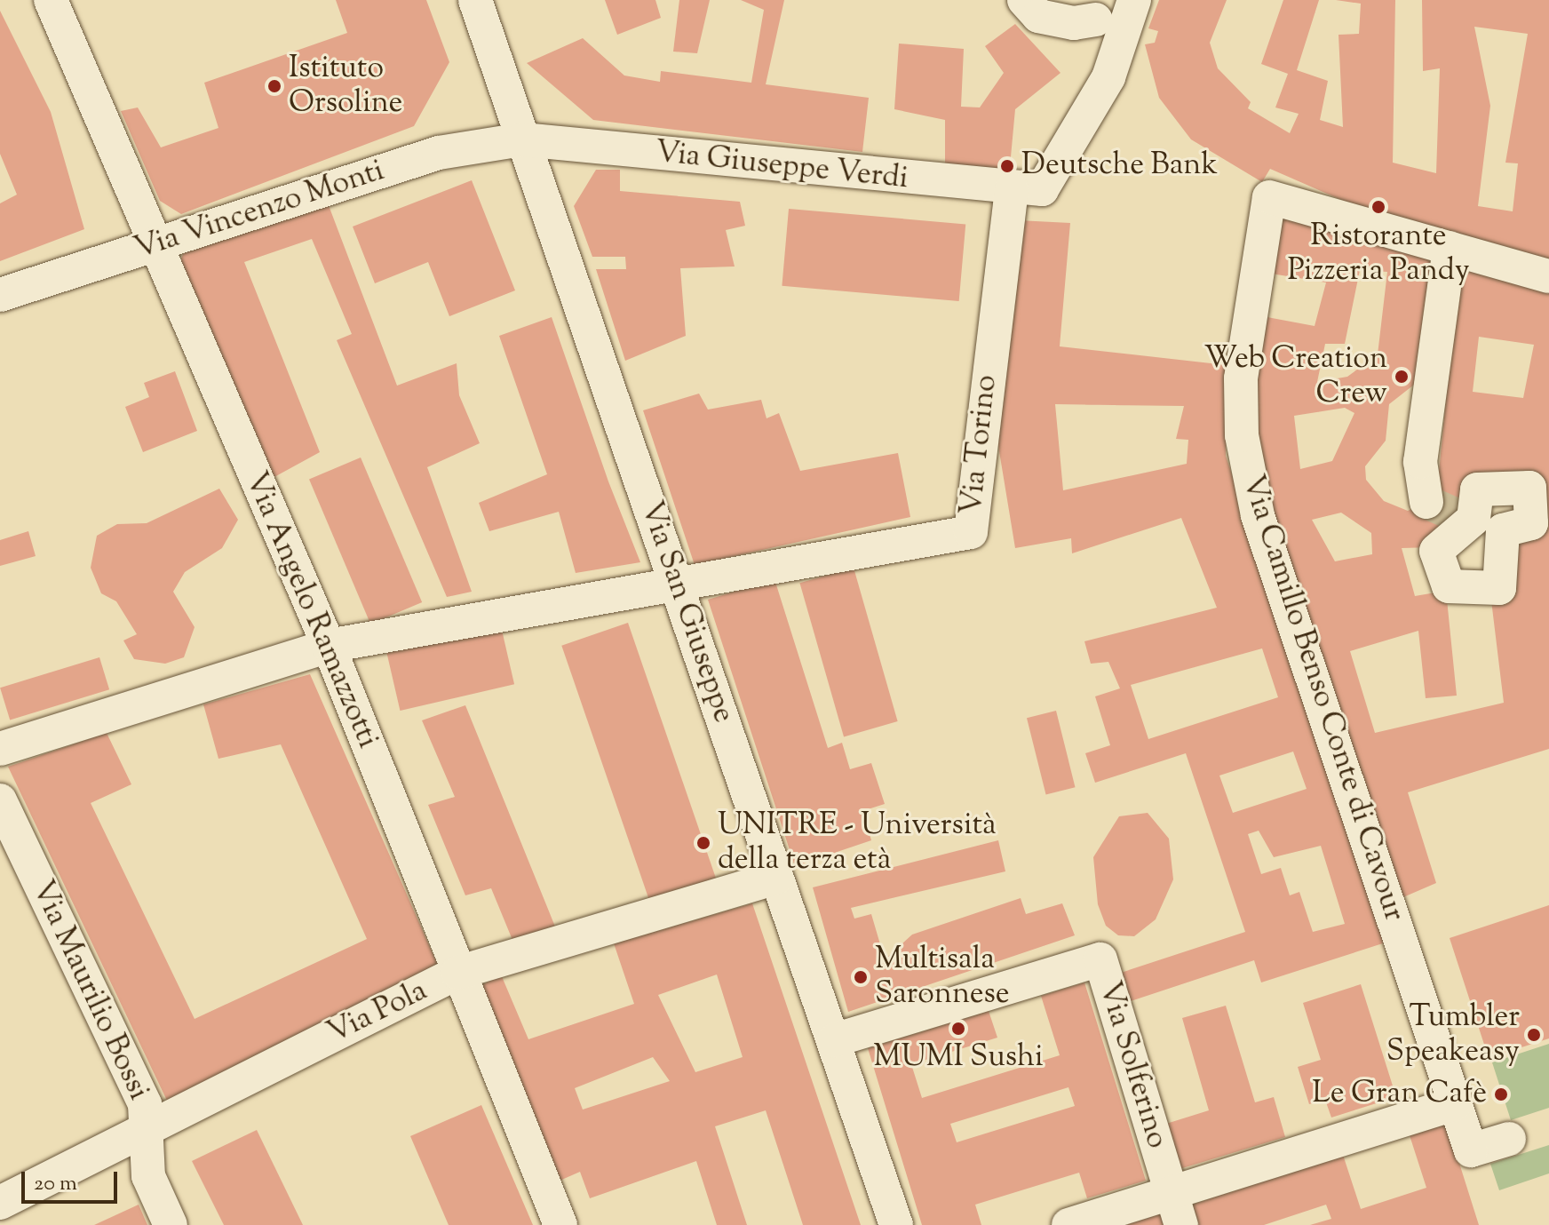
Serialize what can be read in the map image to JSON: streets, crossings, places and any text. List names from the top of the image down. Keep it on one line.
{"streets":{"street":["Via Giuseppe Verdi","Via Vincenzo Monti","Via Torino","Via Angelo Ramazzotti","Via San Giuseppe","Via Camillo Benso Conte di Cavour","Via Maurilio Bossi","Via Pola","Via Solferino"]},"crossings":[["Via Giuseppe Verdi","Via Vincenzo Monti"],["Via Giuseppe Verdi","Via Torino"],["Via Giuseppe Verdi","Via San Giuseppe"],["Via Vincenzo Monti","Via Angelo Ramazzotti"],["Via Vincenzo Monti","Via San Giuseppe"],["Via Torino","Via San Giuseppe"],["Via Angelo Ramazzotti","Via Pola"],["Via San Giuseppe","Via Pola"],["Via San Giuseppe","Via Solferino"],["Via Maurilio Bossi","Via Pola"]],"places":["Istituto Orsoline","Deutsche Bank","Ristorante Pizzeria Pandy","Web Creation Crew","UNITRE - Università della terza età","Multisala Saronnese","MUMI Sushi","Tumbler Speakeasy","Le Gran Cafè"],"scale_bar":"20 m"}
